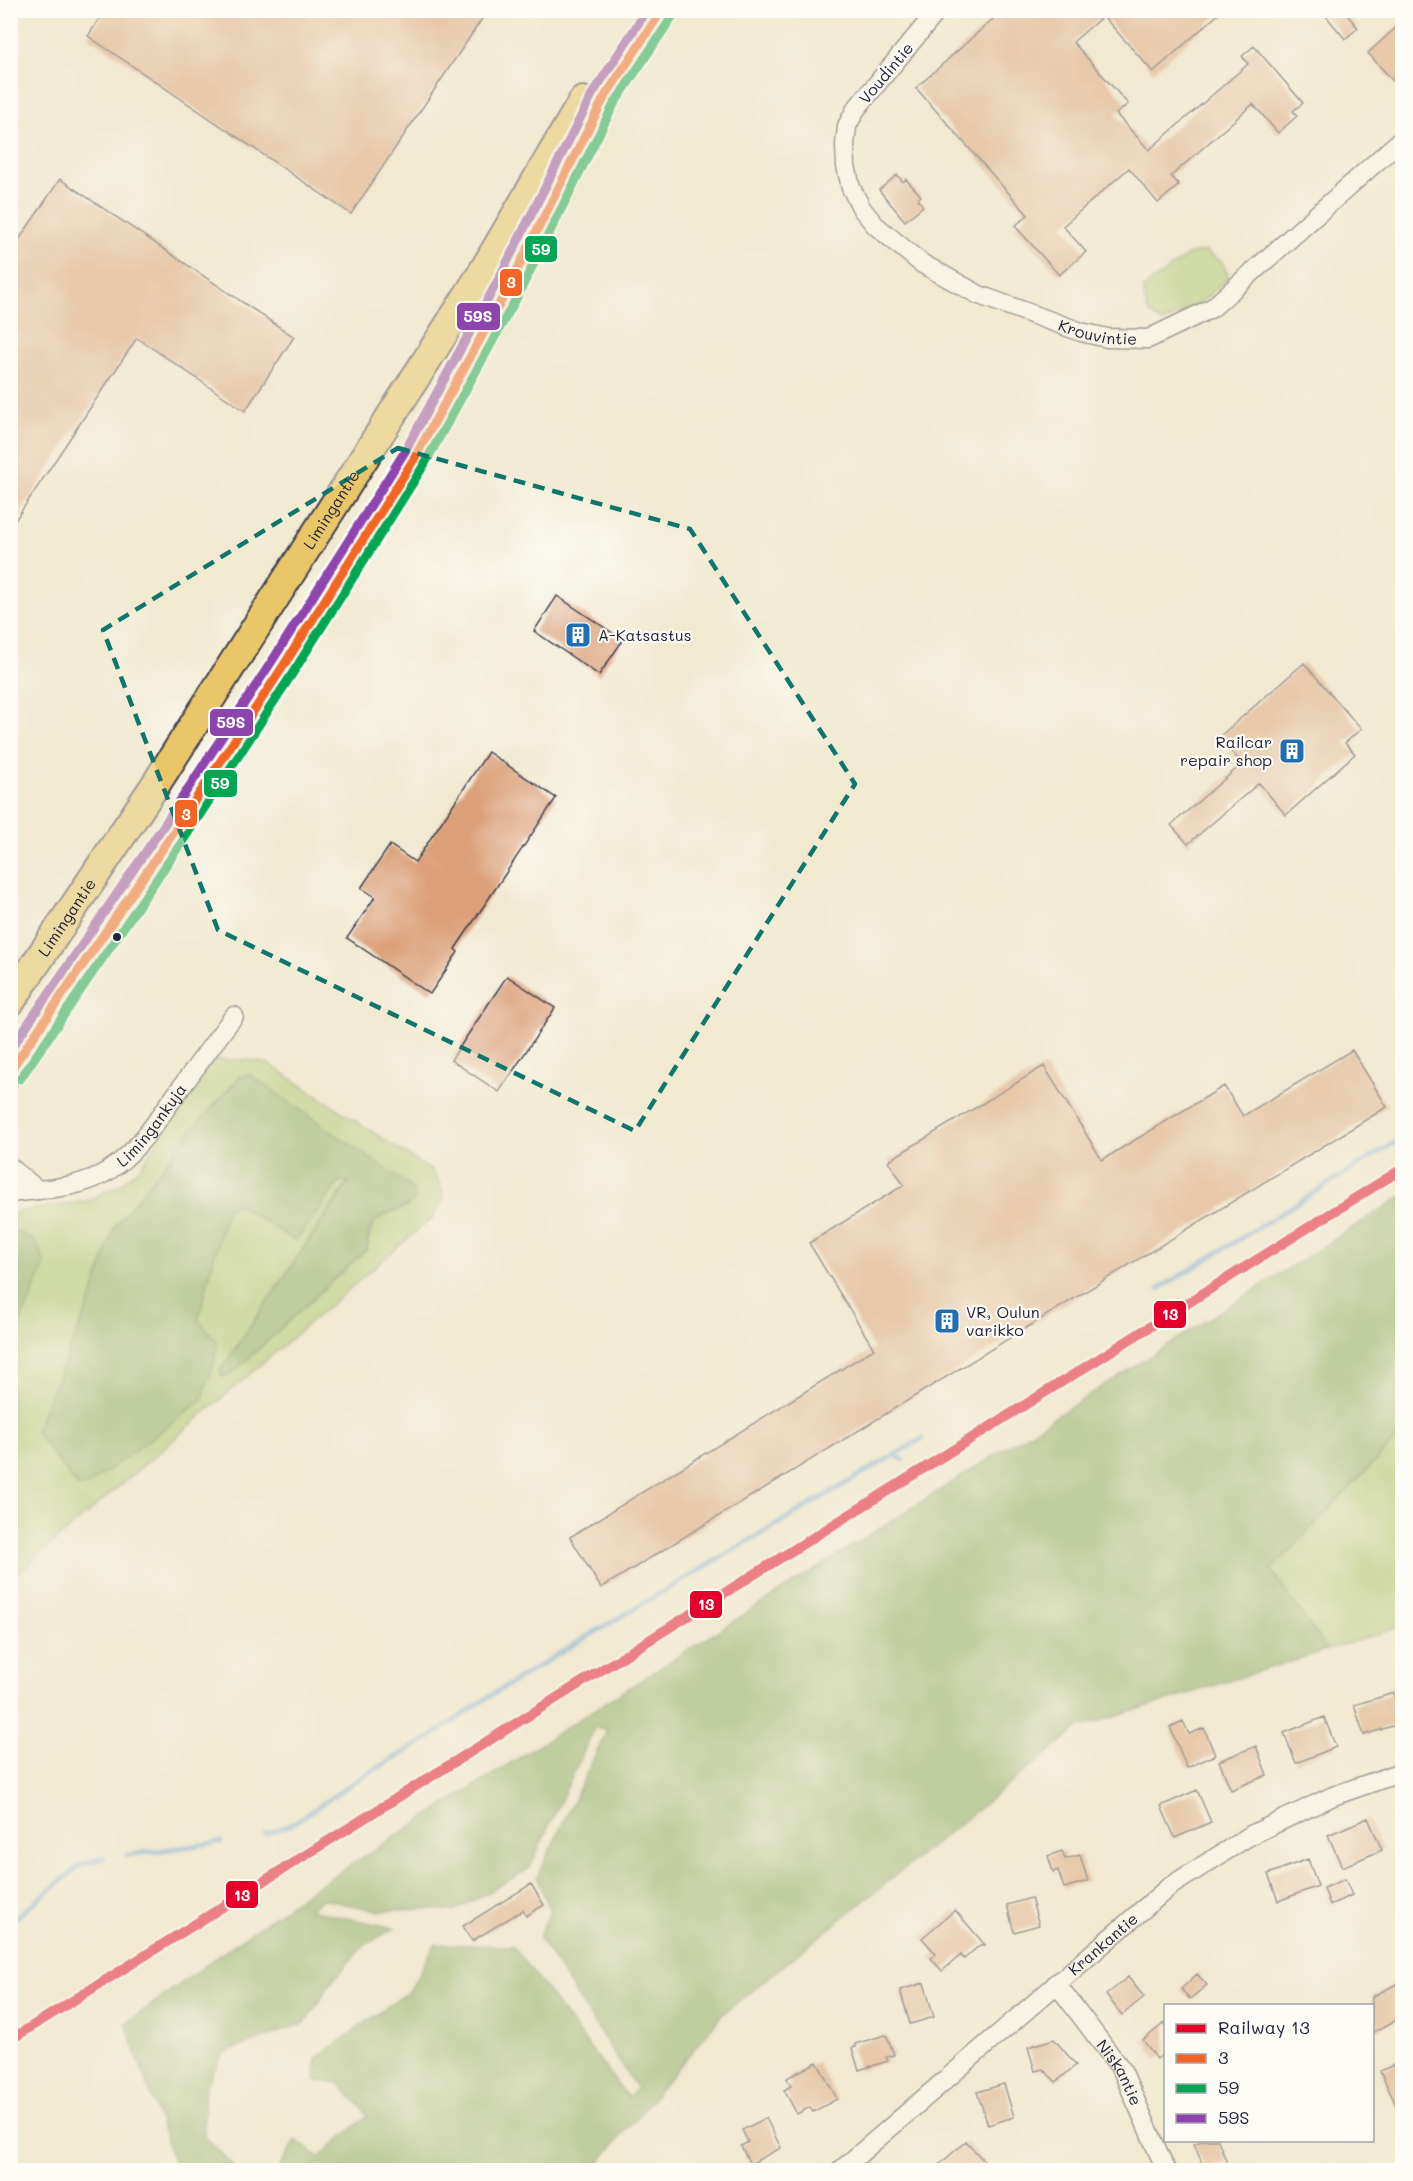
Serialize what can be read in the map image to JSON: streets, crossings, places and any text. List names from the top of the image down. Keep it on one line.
{"streets":{"main road":["Limingantie"],"street":["Voudintie","Krouvintie","Limingankuja","Krankantie","Niskantie"]},"crossings":[["Voudintie","Krouvintie"],["Krankantie","Niskantie"]],"places":{"building":["A-Katsastus","Railcar repair shop","VR, Oulun varikko"]},"lines":["transit line 3","transit line 59S","transit line 59","rail line 13"],"legend":["Railway 13","3","59","59S"]}
